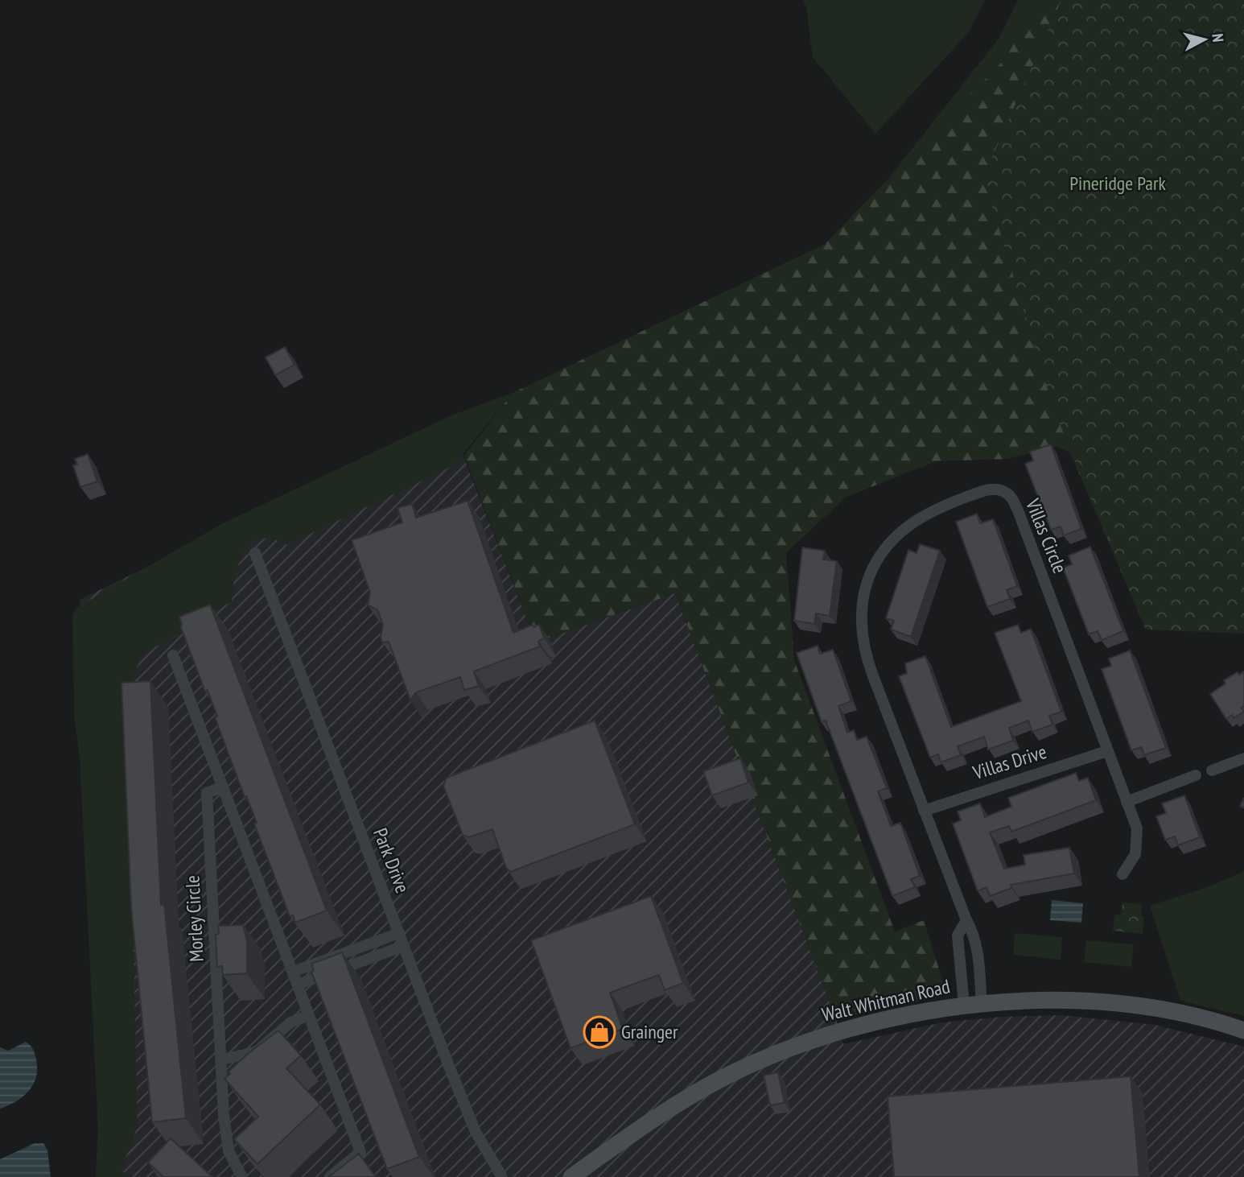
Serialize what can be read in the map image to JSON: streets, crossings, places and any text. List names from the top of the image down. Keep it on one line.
{"streets":{"main road":["Walt Whitman Road"],"street":["Villas Circle","Villas Drive","Park Drive","Morley Circle"]},"crossings":[["Villas Circle","Villas Drive"],["Villas Circle","Walt Whitman Road"]],"parks":["Pineridge Park"],"places":{"shop":["Grainger"]},"north":"right"}
